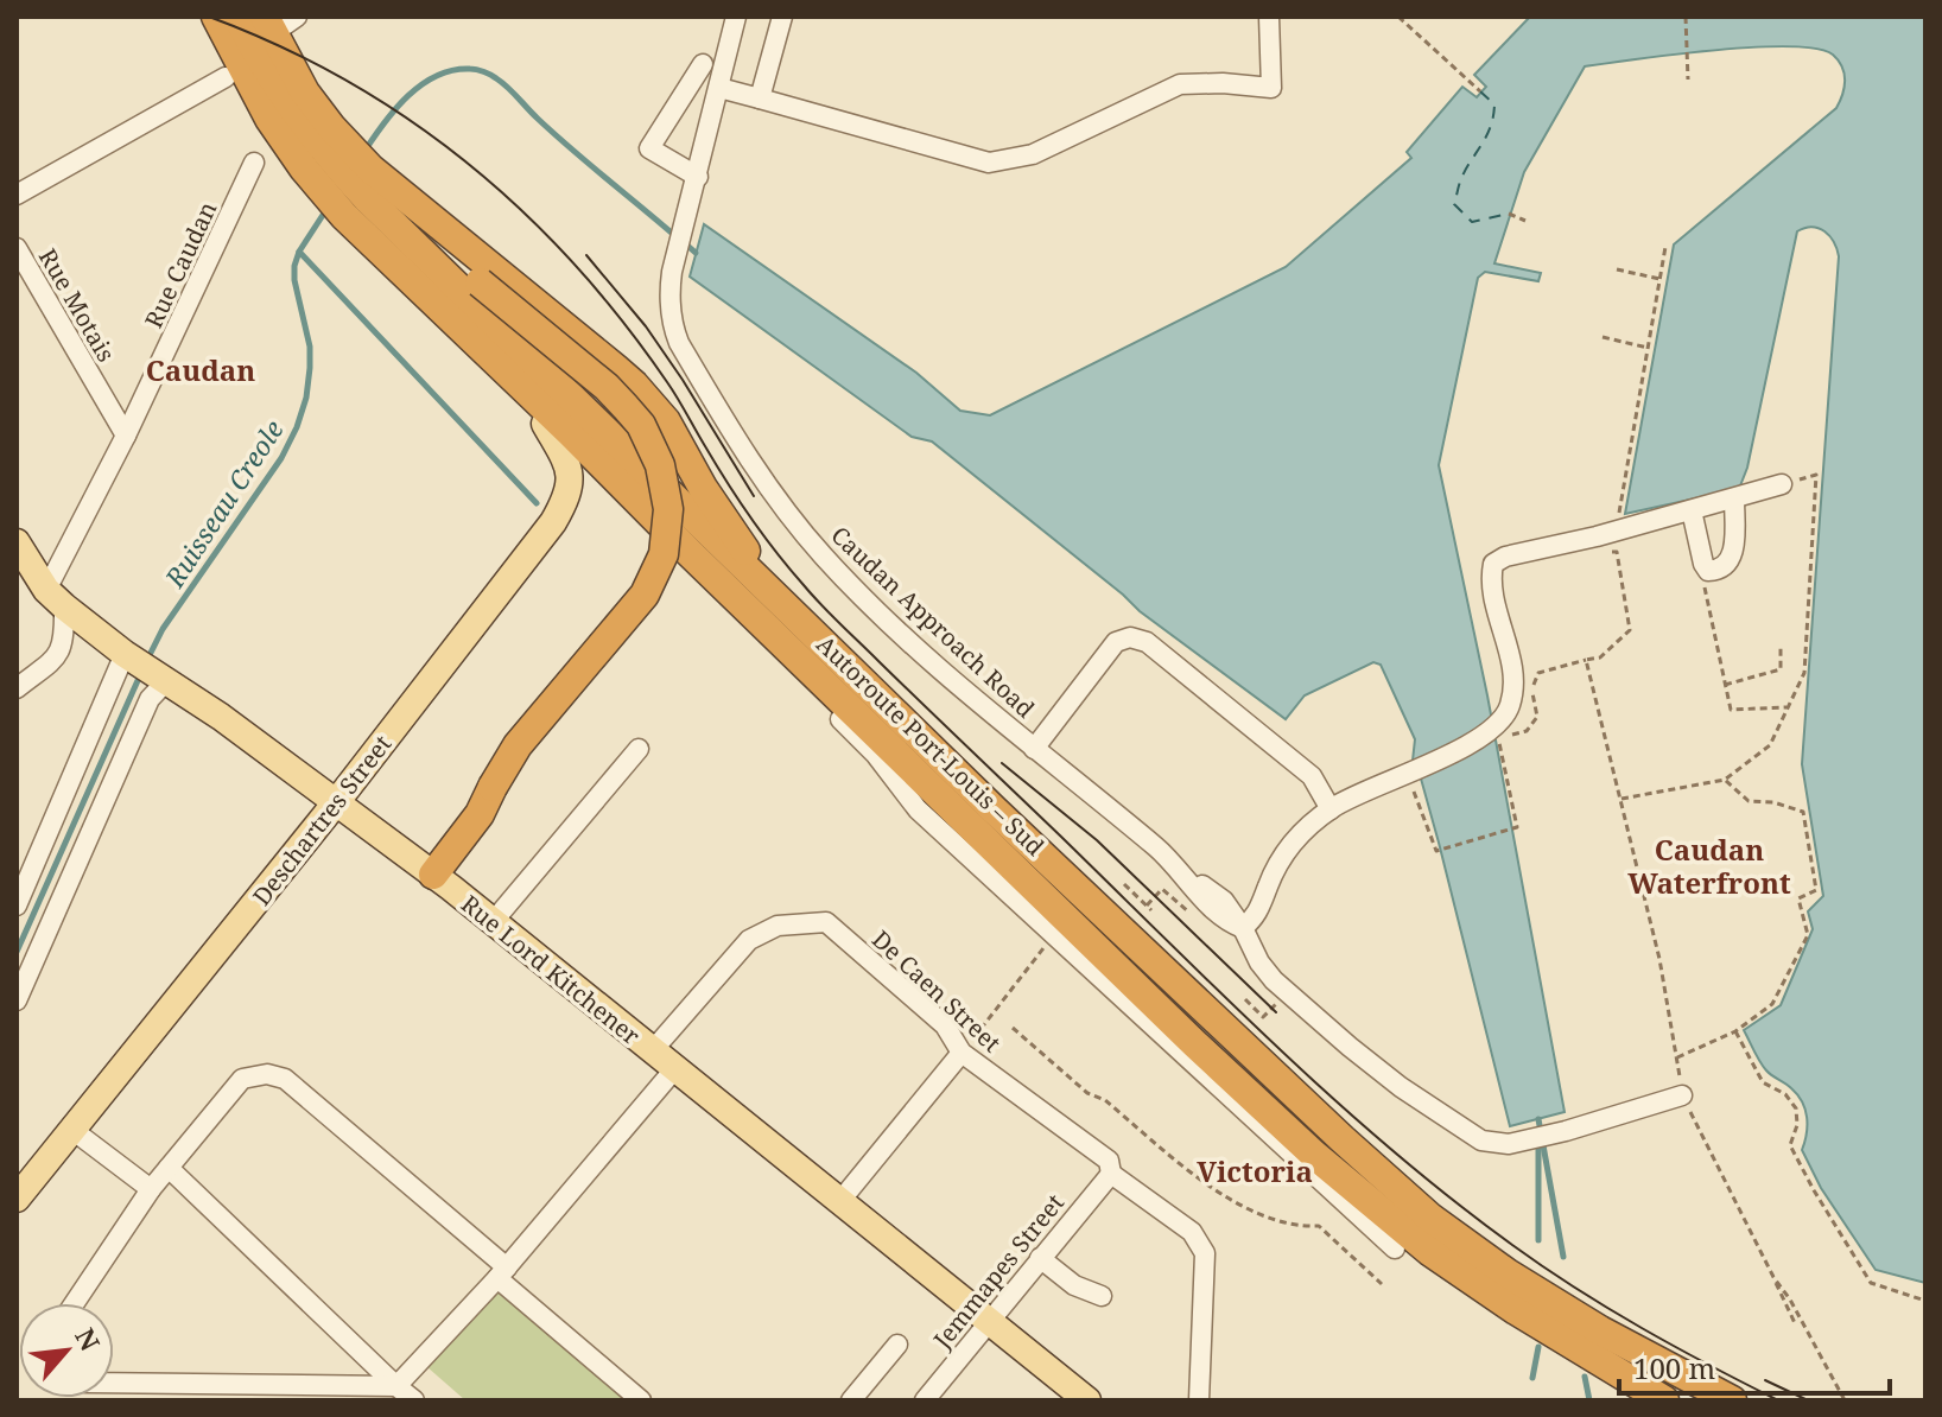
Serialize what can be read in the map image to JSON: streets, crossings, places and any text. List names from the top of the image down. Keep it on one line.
{"streets":{"highway":["Autoroute Port-Louis – Sud"],"main road":["Deschartres Street","Rue Lord Kitchener"],"street":["Rue Caudan","Rue Motais","Caudan Approach Road","De Caen Street","Jemmapes Street"]},"crossings":[["Rue Caudan","Rue Motais"],["Rue Caudan","Rue Lord Kitchener"],["Deschartres Street","Rue Lord Kitchener"],["Rue Lord Kitchener","De Caen Street"],["Rue Lord Kitchener","Jemmapes Street"],["De Caen Street","Jemmapes Street"]],"districts":["Caudan","Caudan Waterfront","Victoria"],"water":["Ruisseau Creole"],"scale_bar":"100 m","north":"top right"}
